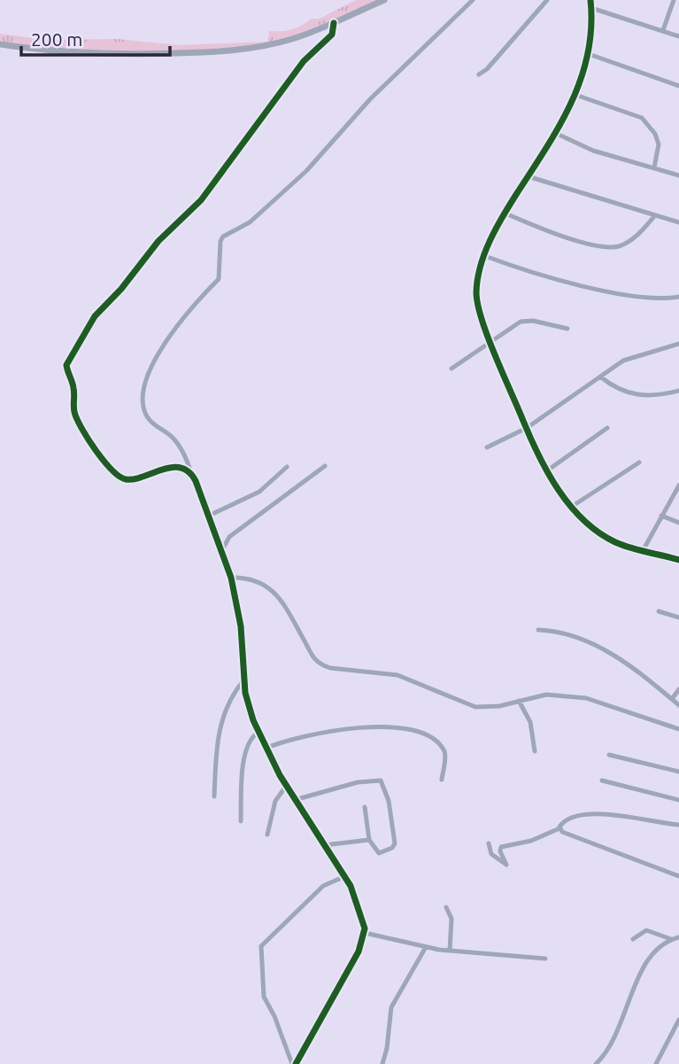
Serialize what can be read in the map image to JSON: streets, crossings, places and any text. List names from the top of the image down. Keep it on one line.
{"scale_bar":"200 m"}
